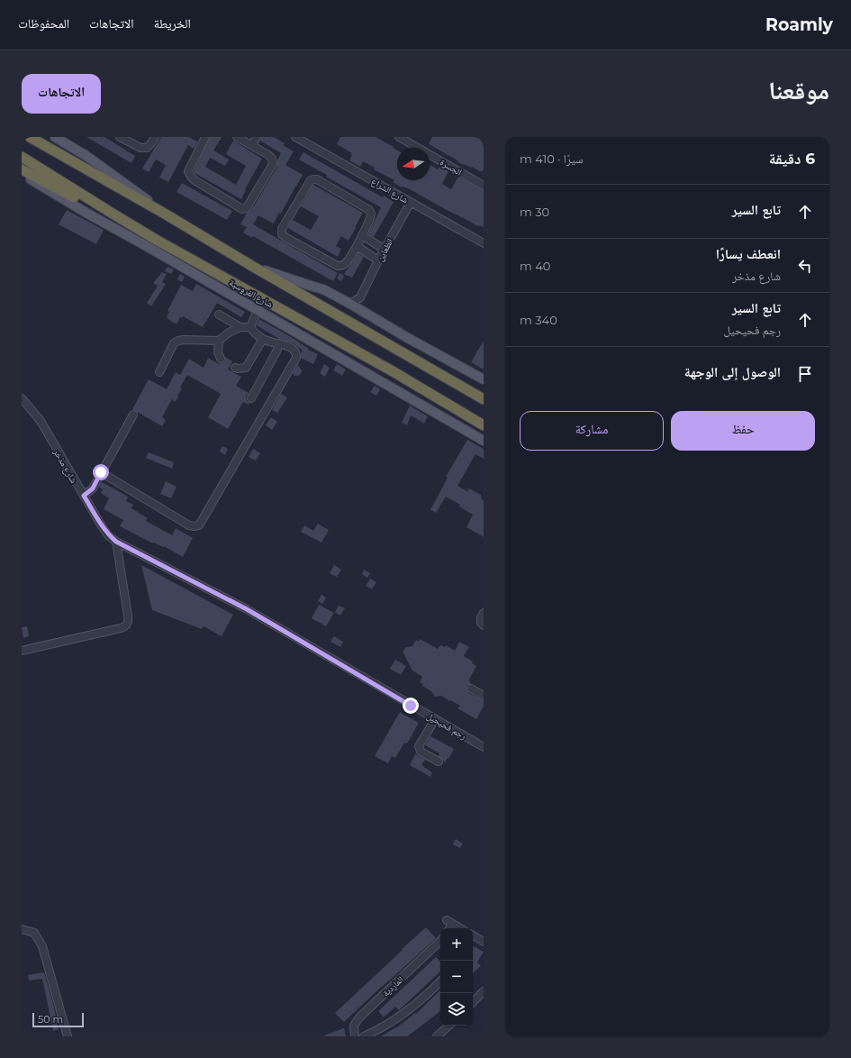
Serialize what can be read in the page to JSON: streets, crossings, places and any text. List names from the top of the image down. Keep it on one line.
{"streets":{"highway":["شارع الفروسية"],"street":["الجسرة","شارع الشراع","الظعاين","شارع مذخر","رجم فحيحيل","الماردية"]},"crossings":[["شارع الشراع","الظعاين"],["شارع مذخر","رجم فحيحيل"]],"scale_bar":"50 m","north":"left","page":{"header":"Roamly","nav":["الخريطة","الاتجاهات","المحفوظات"],"title":"موقعنا","buttons":["الاتجاهات",["حفظ","مشاركة"]],"heading":["6 دقيقة","سيرًا · 410 m"],"list":[["تابع السير","30 m"],["انعطف يسارًا","شارع مذخر","40 m"],["تابع السير","رجم فحيحيل","340 m"],"الوصول إلى الوجهة"],"map_buttons":["+","−"],"scale":"50 m"}}
